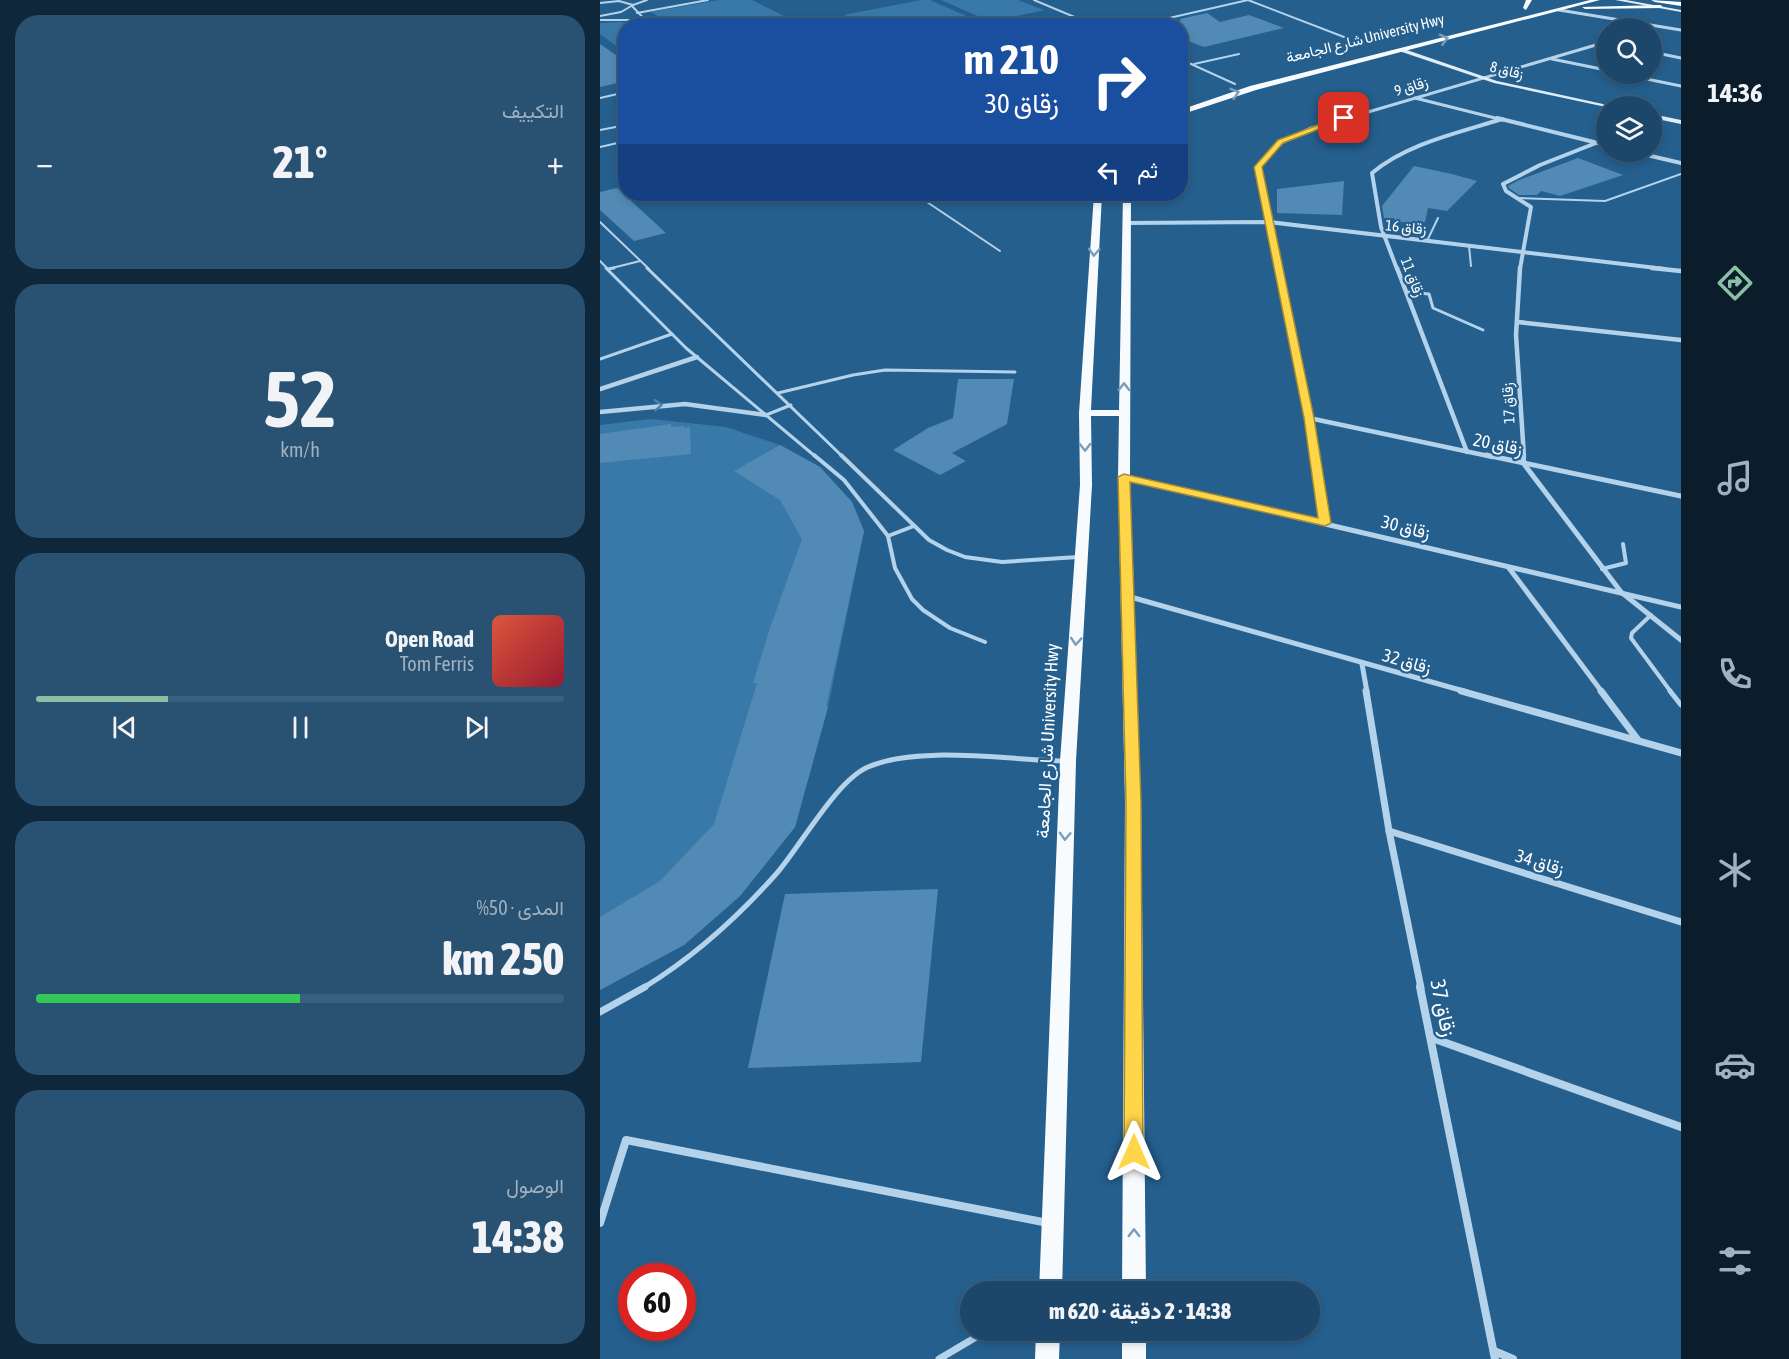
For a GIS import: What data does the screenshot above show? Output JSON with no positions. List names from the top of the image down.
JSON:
{
  "streets": {
    "main road": ["شارع الجامعة University Hwy"],
    "street": [
      "زقاق 8",
      "زقاق 9",
      "زقاق 16",
      "زقاق 11",
      "زقاق 17",
      "زقاق 20",
      "زقاق 30",
      "زقاق 32",
      "زقاق 34",
      "زقاق 37"
    ]
  },
  "crossings": [
    ["شارع الجامعة University Hwy", "زقاق 8"],
    ["زقاق 8", "زقاق 9"],
    ["زقاق 9", "زقاق 16"],
    ["زقاق 9", "زقاق 20"],
    ["زقاق 9", "زقاق 30"],
    ["زقاق 16", "زقاق 11"],
    ["زقاق 16", "زقاق 17"],
    ["زقاق 11", "زقاق 20"],
    ["زقاق 17", "زقاق 20"],
    ["زقاق 32", "زقاق 37"],
    ["زقاق 34", "زقاق 37"]
  ],
  "page": {
    "tabs": "14:36",
    "tile": [
      "التكييف",
      ["52", "km/h"],
      ["المدى · 50%", "250 km"],
      ["الوصول", "14:38"]
    ],
    "turn": ["210 m", "زقاق 30"],
    "heat": ["−", "21°", "+"],
    "then": "ثم",
    "song": ["Open Road", "Tom Ferris"],
    "limit": "60",
    "trip": "14:38 · 2 دقيقة · 620 m"
  }
}
